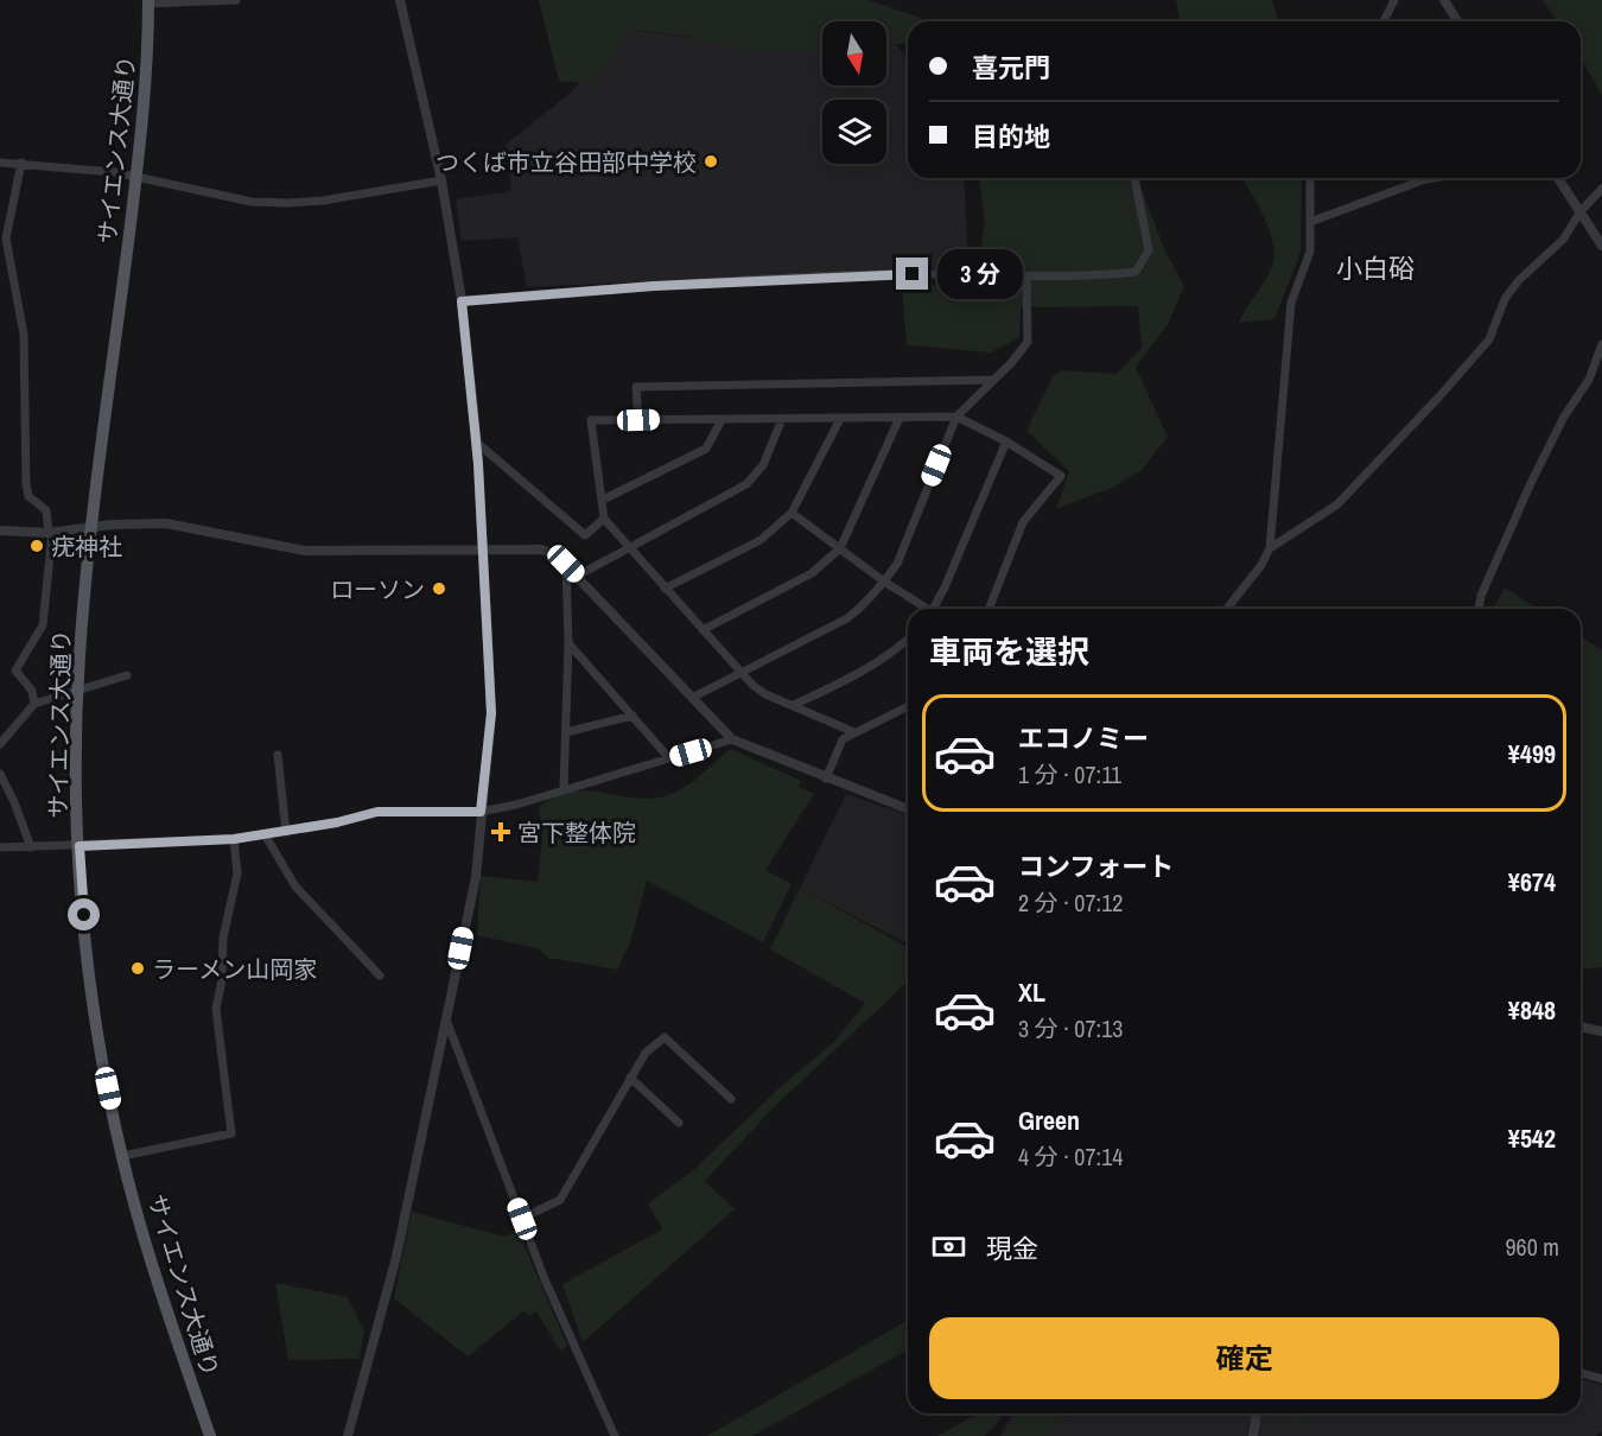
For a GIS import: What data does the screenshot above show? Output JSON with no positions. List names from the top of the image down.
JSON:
{
  "streets": {
    "main road": ["サイエンス大通り"]
  },
  "districts": ["小白硲"],
  "places": {
    "other": [
      "つくば市立谷田部中学校",
      "疣神社",
      "ローソン",
      "ラーメン山岡家"
    ],
    "health": ["宮下整体院"]
  },
  "north": "bottom",
  "page": {
    "banner": ["喜元門", "目的地"],
    "bubble": "3 分",
    "heading": "車両を選択",
    "list": [
      {
        "name": "エコノミー",
        "note": "1 分 · 07:11",
        "value": "¥499"
      },
      {
        "name": "コンフォート",
        "note": "2 分 · 07:12",
        "value": "¥674"
      },
      {
        "name": "XL",
        "note": "3 分 · 07:13",
        "value": "¥848"
      },
      {
        "name": "Green",
        "note": "4 分 · 07:14",
        "value": "¥542"
      }
    ],
    "pay": ["現金", "960 m"],
    "buttons": "確定"
  }
}
